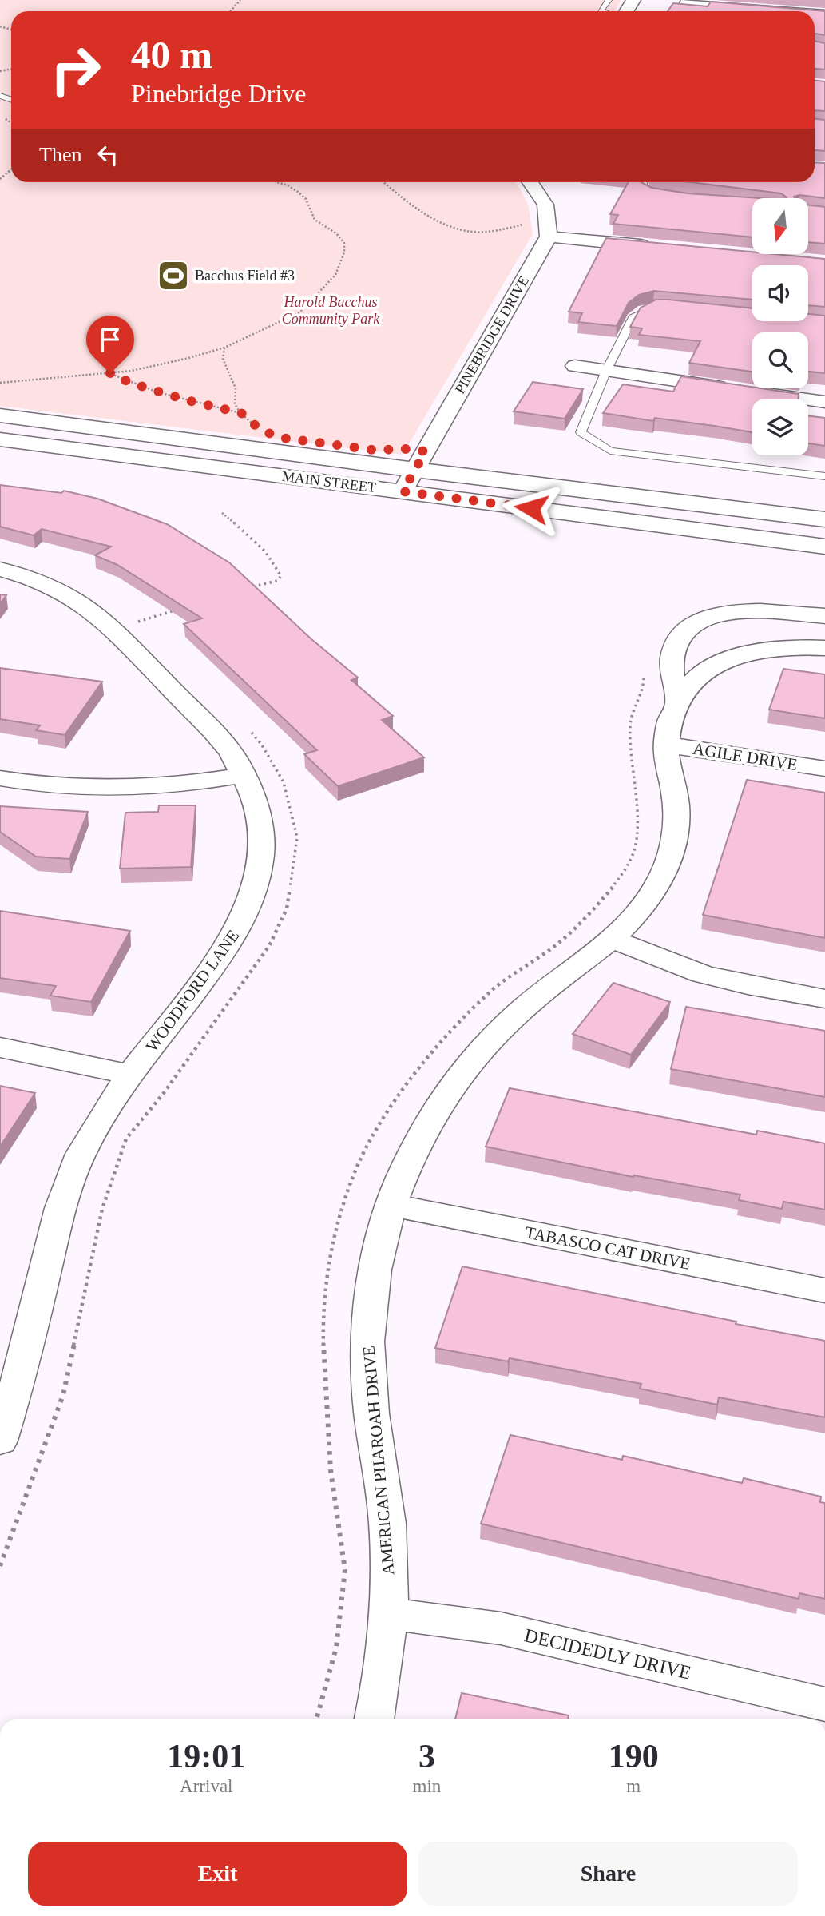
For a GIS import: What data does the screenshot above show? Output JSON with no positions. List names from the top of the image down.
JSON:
{
  "streets": {
    "main road": ["MAIN STREET"],
    "street": [
      "PINEBRIDGE DRIVE",
      "AGILE DRIVE",
      "WOODFORD LANE",
      "TABASCO CAT DRIVE",
      "AMERICAN PHAROAH DRIVE",
      "DECIDEDLY DRIVE"
    ]
  },
  "crossings": [
    ["PINEBRIDGE DRIVE", "MAIN STREET"],
    ["AGILE DRIVE", "AMERICAN PHAROAH DRIVE"],
    ["TABASCO CAT DRIVE", "AMERICAN PHAROAH DRIVE"],
    ["AMERICAN PHAROAH DRIVE", "DECIDEDLY DRIVE"]
  ],
  "parks": ["Harold Bacchus Community Park"],
  "places": {
    "sports": ["Bacchus Field #3"]
  },
  "north": "bottom",
  "page": {
    "turn": ["40 m", "Pinebridge Drive"],
    "then": "Then",
    "eta": [
      "19:01",
      "Arrival",
      "3",
      "min",
      "190",
      "m"
    ],
    "buttons": ["Exit", "Share"]
  }
}
